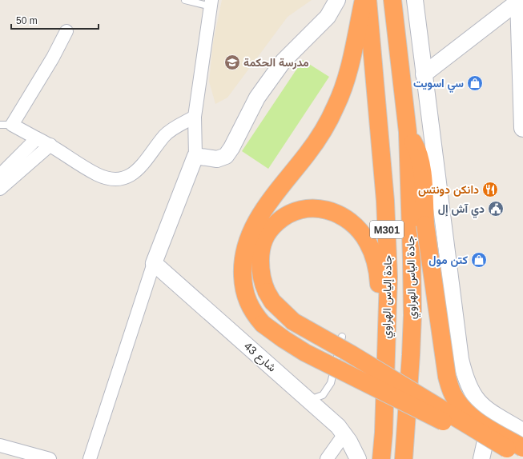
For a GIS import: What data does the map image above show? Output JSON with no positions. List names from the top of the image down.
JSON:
{
  "streets": {
    "highway": ["M301", "جادة الياس الهراوي", "جادة إلياس الهراوي"],
    "street": ["شارع 43"]
  },
  "places": {
    "school or university": ["مدرسة الحكمة"],
    "shop": ["سي اسويت", "كتن مول"],
    "restaurant": ["دانكن دونتس"],
    "public building": ["دي آش إل"]
  },
  "scale_bar": "50 m"
}
